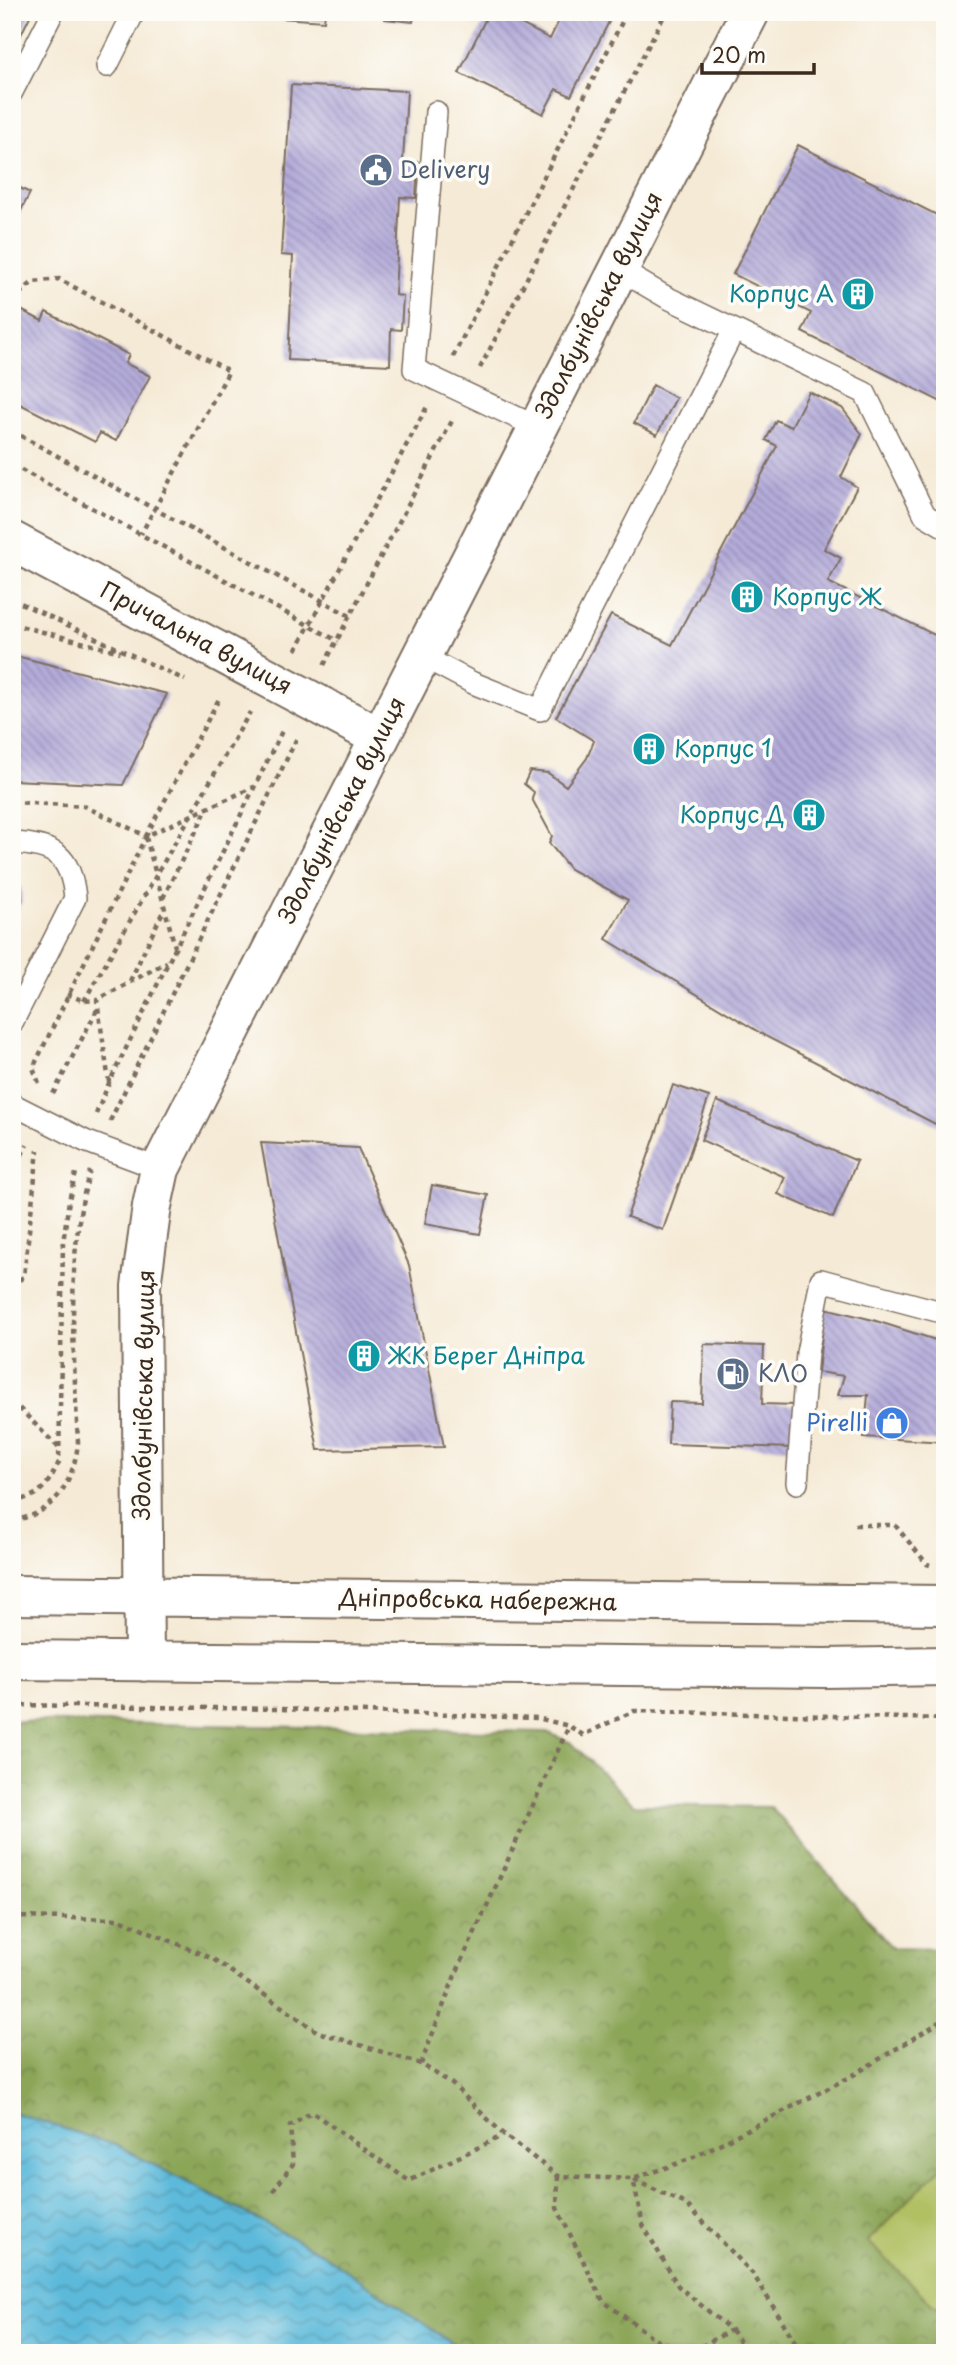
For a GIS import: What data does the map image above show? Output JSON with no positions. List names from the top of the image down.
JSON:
{
  "streets": {
    "street": ["Здолбунівська вулиця", "Причальна вулиця", "Дніпровська набережна"]
  },
  "crossings": [
    ["Здолбунівська вулиця", "Причальна вулиця"],
    ["Здолбунівська вулиця", "Дніпровська набережна"]
  ],
  "places": {
    "public building": ["Delivery"],
    "building": [
      "Корпус А",
      "Корпус Ж",
      "Корпус 1",
      "Корпус Д",
      "ЖК Берег Дніпра"
    ],
    "fuel station": ["КЛО"],
    "shop": ["Pirelli"]
  },
  "scale_bar": "20 m"
}
